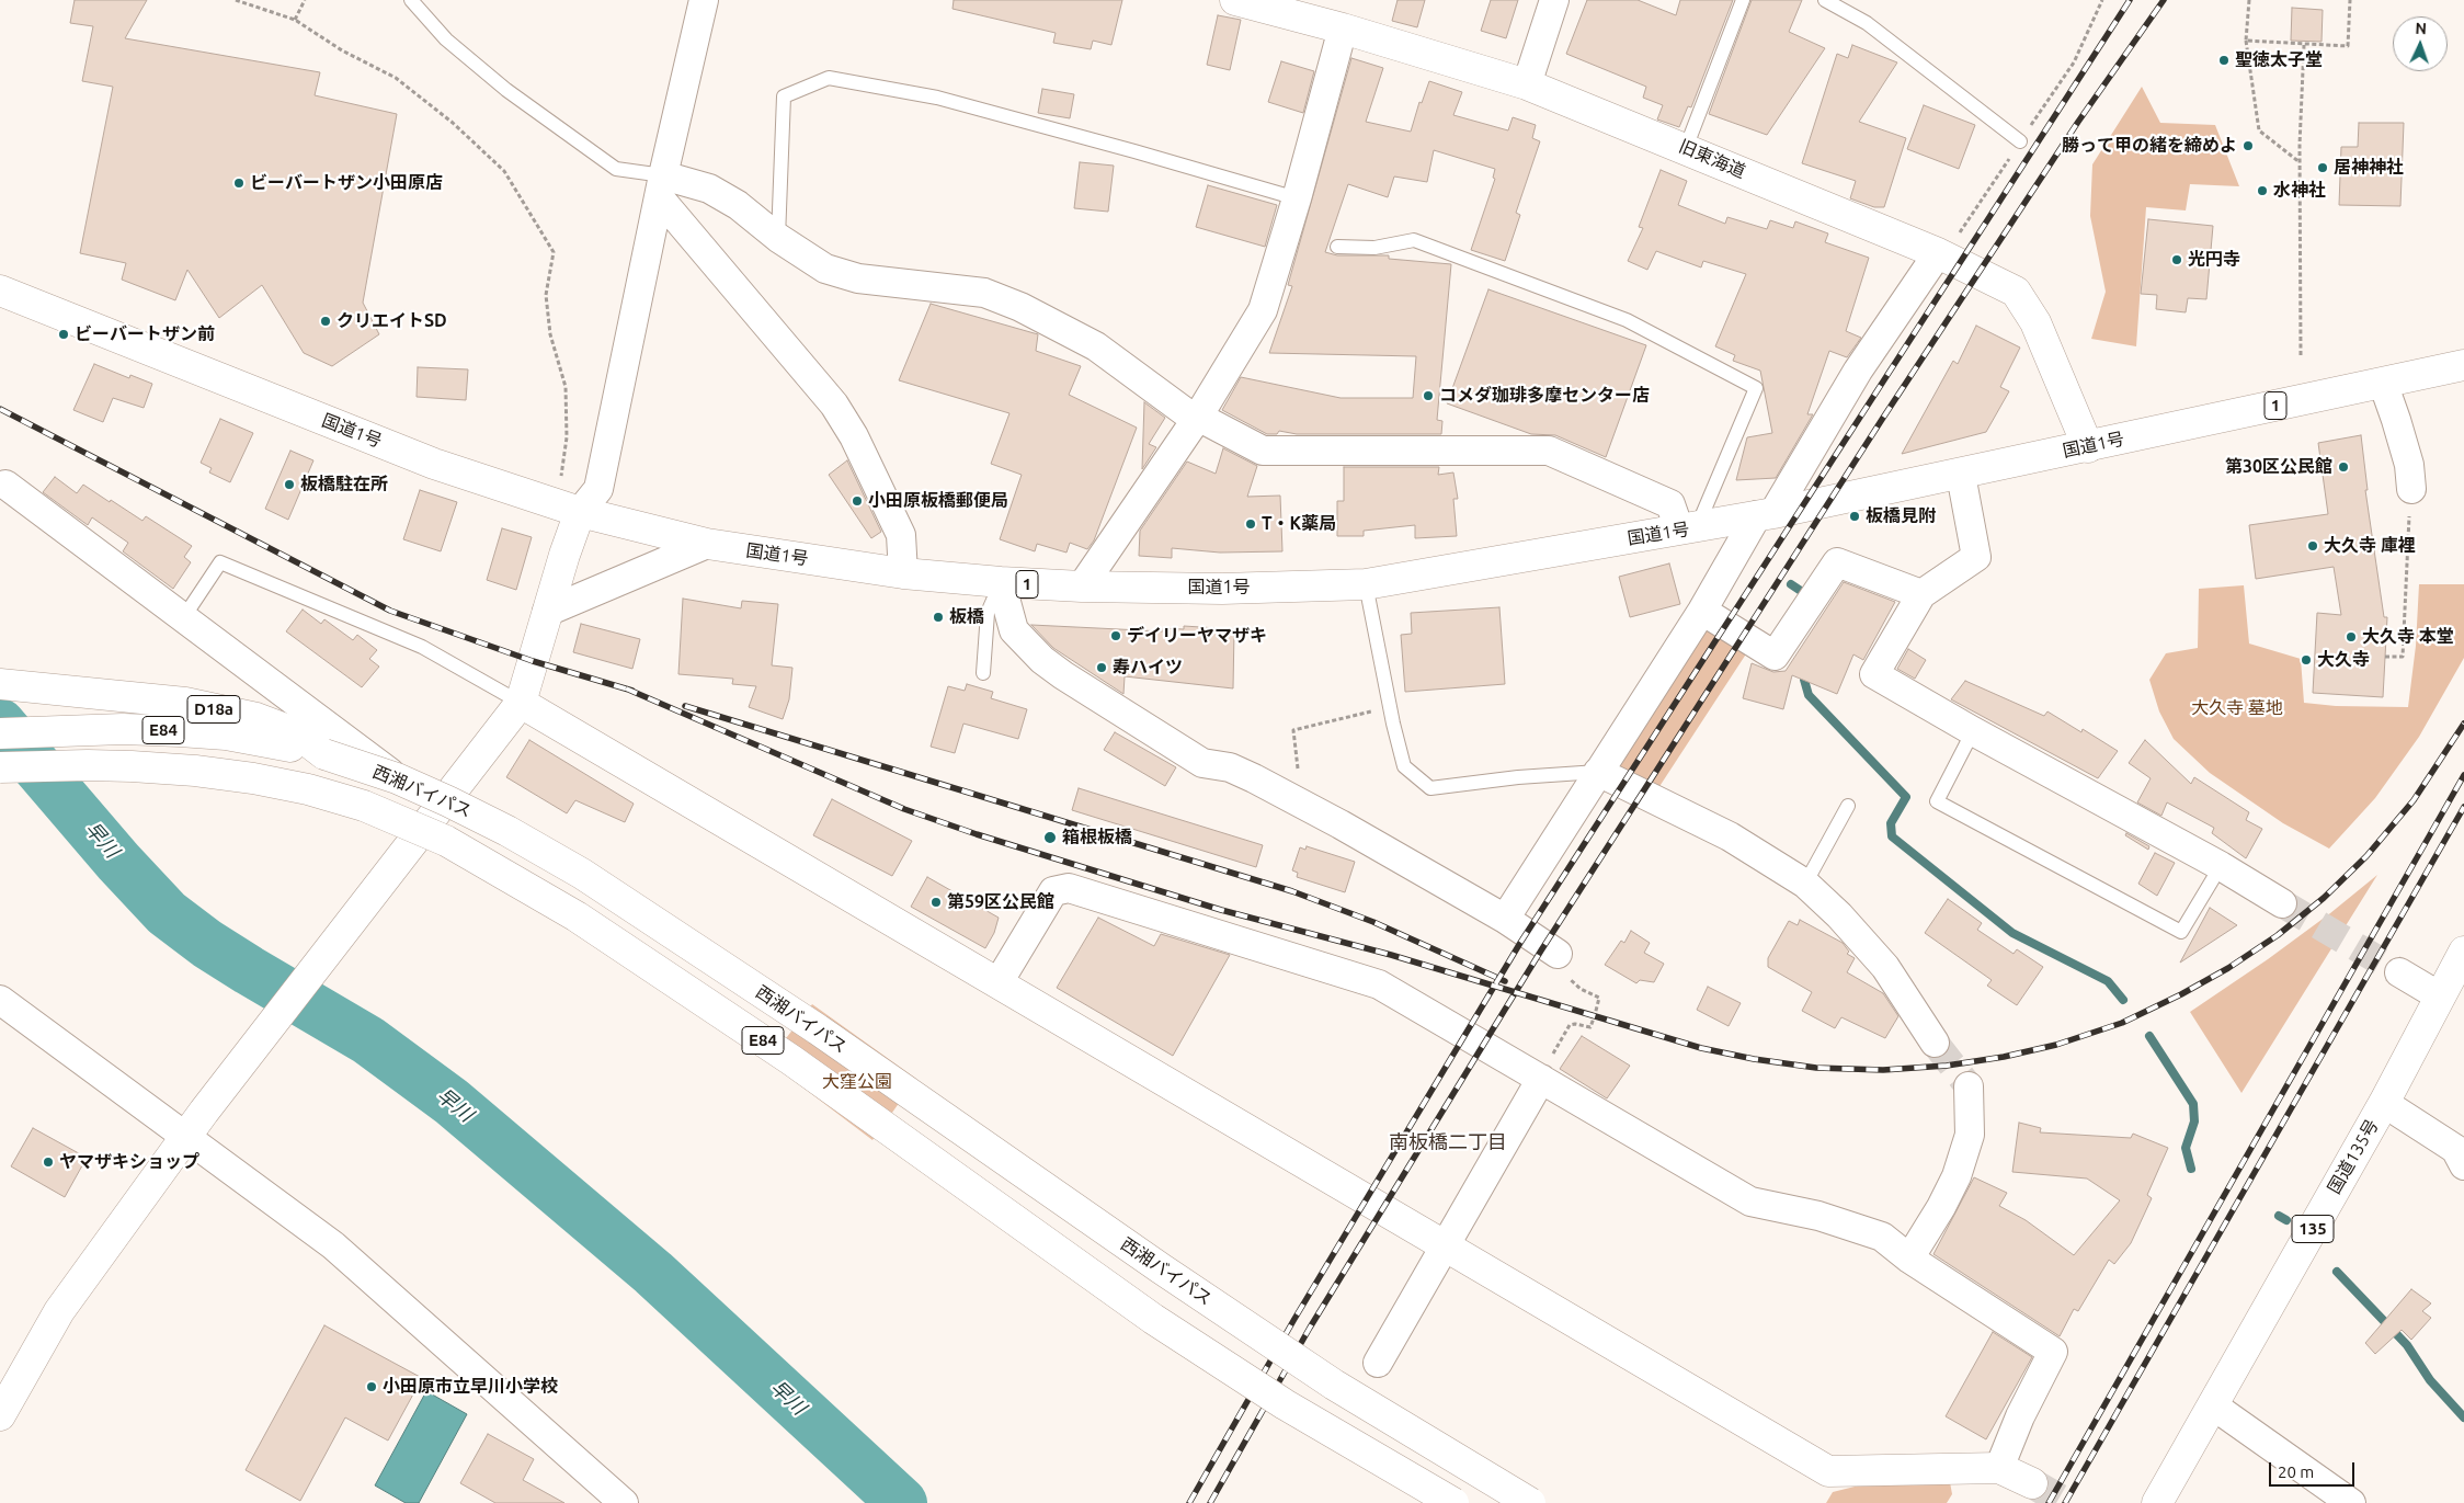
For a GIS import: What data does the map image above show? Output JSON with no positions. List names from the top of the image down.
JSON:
{
  "streets": {
    "main road": [
      "旧東海道",
      "1",
      "国道1号",
      "D18a",
      "E84",
      "西湘バイパス",
      "国道135号",
      "135"
    ]
  },
  "crossings": [
    ["旧東海道", "国道1号"],
    ["D18a", "西湘バイパス"]
  ],
  "districts": ["南板橋二丁目"],
  "water": ["早川"],
  "parks": ["大久寺 墓地", "大窪公園"],
  "places": [
    "聖徳太子堂",
    "勝って甲の緒を締めよ",
    "居神神社",
    "ビーバートザン小田原店",
    "水神社",
    "光円寺",
    "クリエイトSD",
    "ビーバートザン前",
    "コメダ珈琲多摩センター店",
    "第30区公民館",
    "板橋駐在所",
    "小田原板橋郵便局",
    "板橋見附",
    "T・K薬局",
    "大久寺 庫裡",
    "板橋",
    "デイリーヤマザキ",
    "大久寺 本堂",
    "大久寺",
    "寿ハイツ",
    "箱根板橋",
    "第59区公民館",
    "ヤマザキショップ",
    "小田原市立早川小学校"
  ],
  "scale_bar": "20 m",
  "north": "top"
}
